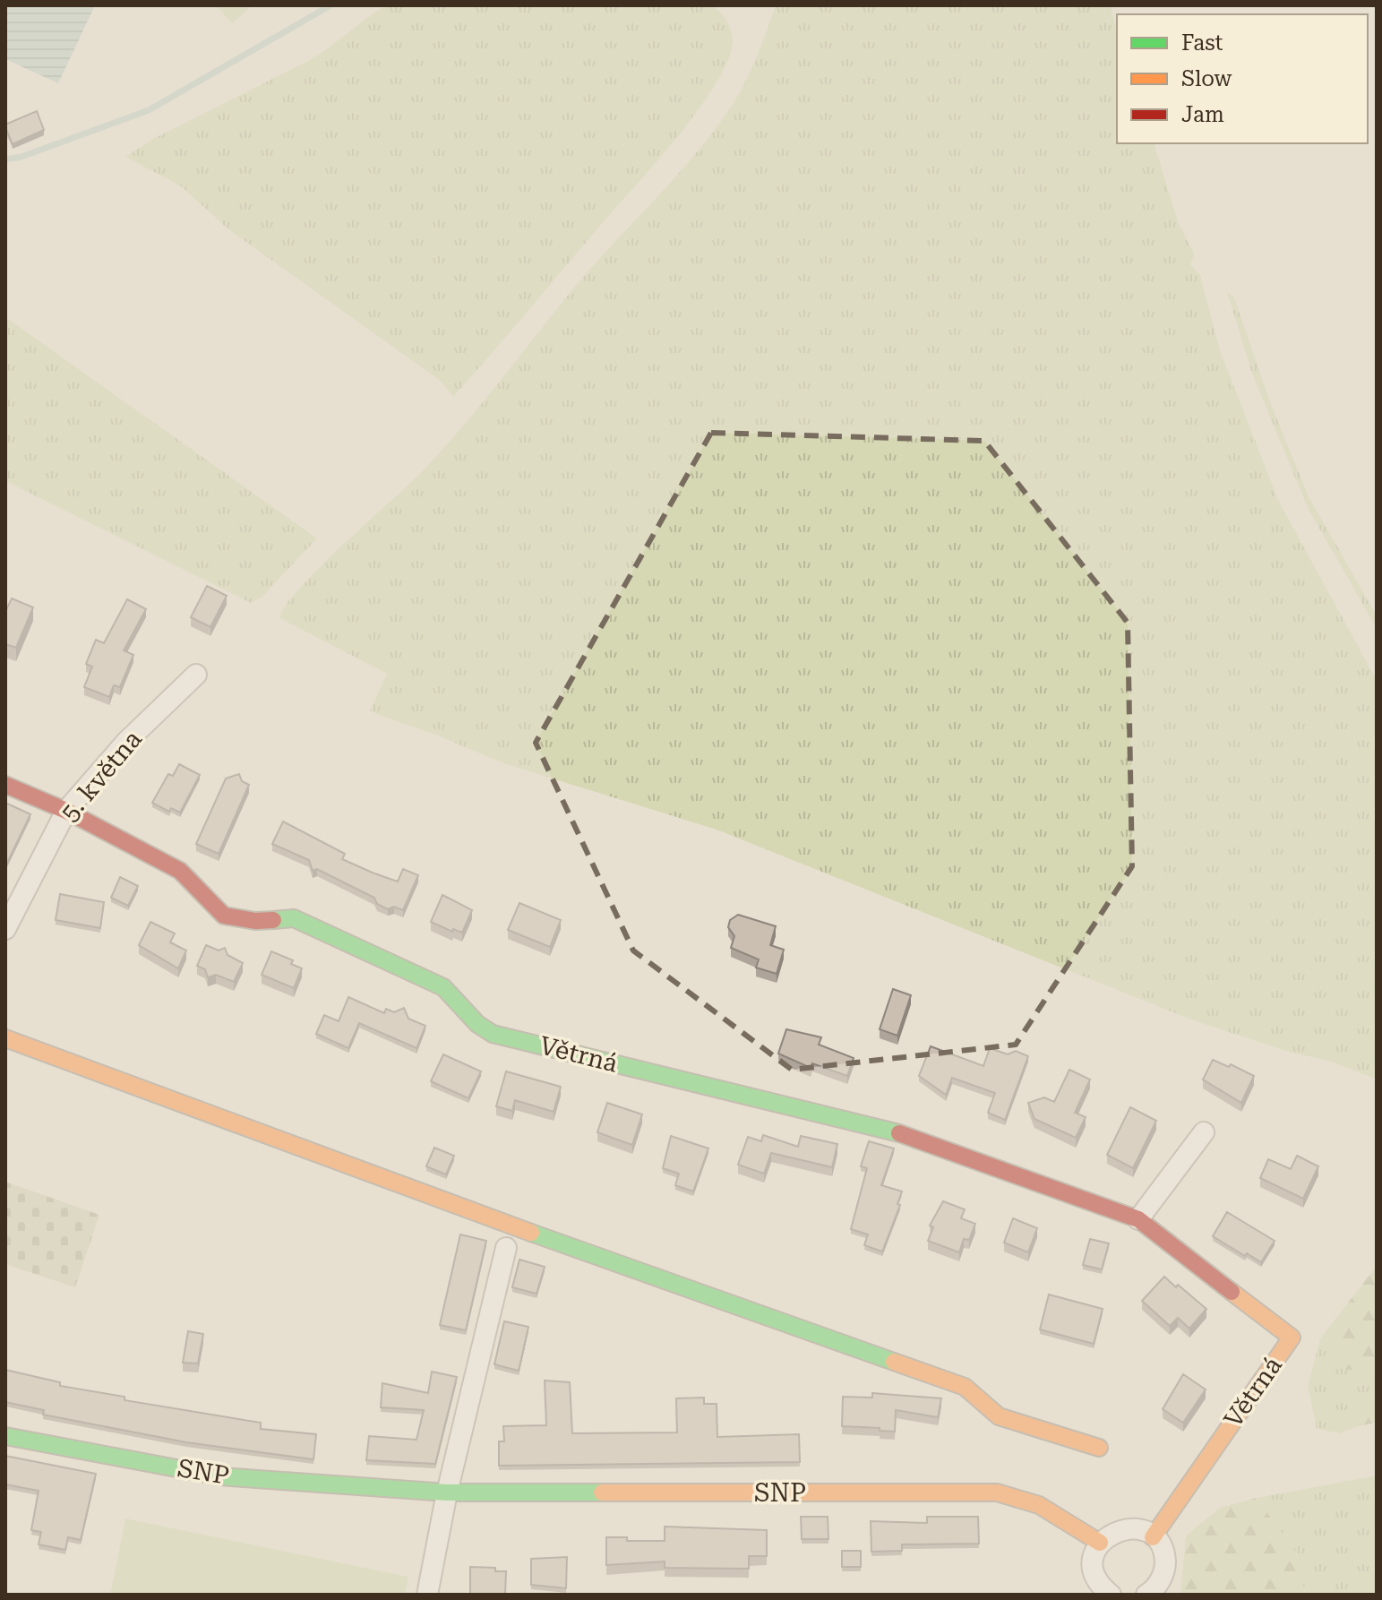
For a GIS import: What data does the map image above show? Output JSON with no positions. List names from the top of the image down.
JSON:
{
  "streets": {
    "street": ["5. května", "Větrná", "SNP"]
  },
  "crossings": [
    ["5. května", "Větrná"]
  ],
  "legend": ["Fast", "Slow", "Jam"]
}
